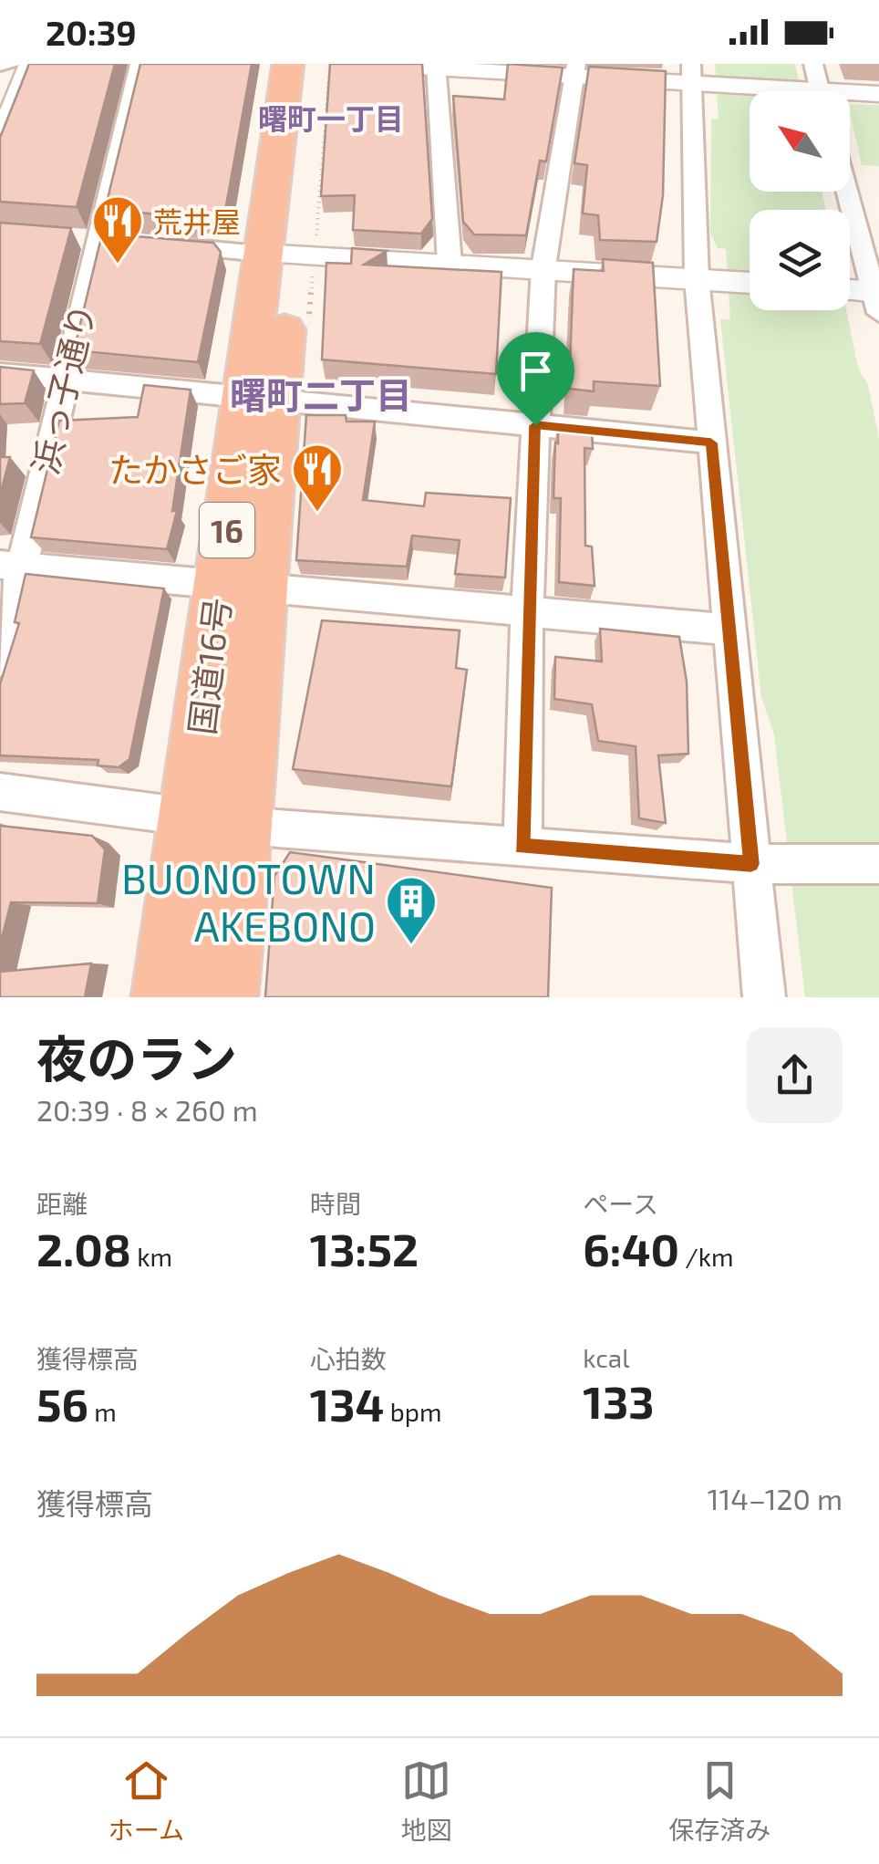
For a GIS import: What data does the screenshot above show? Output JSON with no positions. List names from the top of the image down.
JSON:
{
  "streets": {
    "highway": ["16", "国道16号"],
    "street": ["浜っ子通り"]
  },
  "districts": ["曙町一丁目", "曙町二丁目"],
  "places": {
    "restaurant": ["荒井屋", "たかさご家"],
    "building": ["BUONOTOWN AKEBONO"]
  },
  "north": "top left",
  "page": {
    "status": "20:39",
    "heading": ["夜のラン", "20:39 · 8 × 260 m"],
    "stats": [
      ["距離", "2.08 km"],
      ["時間", "13:52"],
      ["ペース", "6:40 /km"],
      ["獲得標高", "56 m"],
      ["心拍数", "134 bpm"],
      ["kcal", "133"]
    ],
    "chart": ["獲得標高", "114–120 m"],
    "tabs": ["ホーム", "地図", "保存済み"]
  }
}
